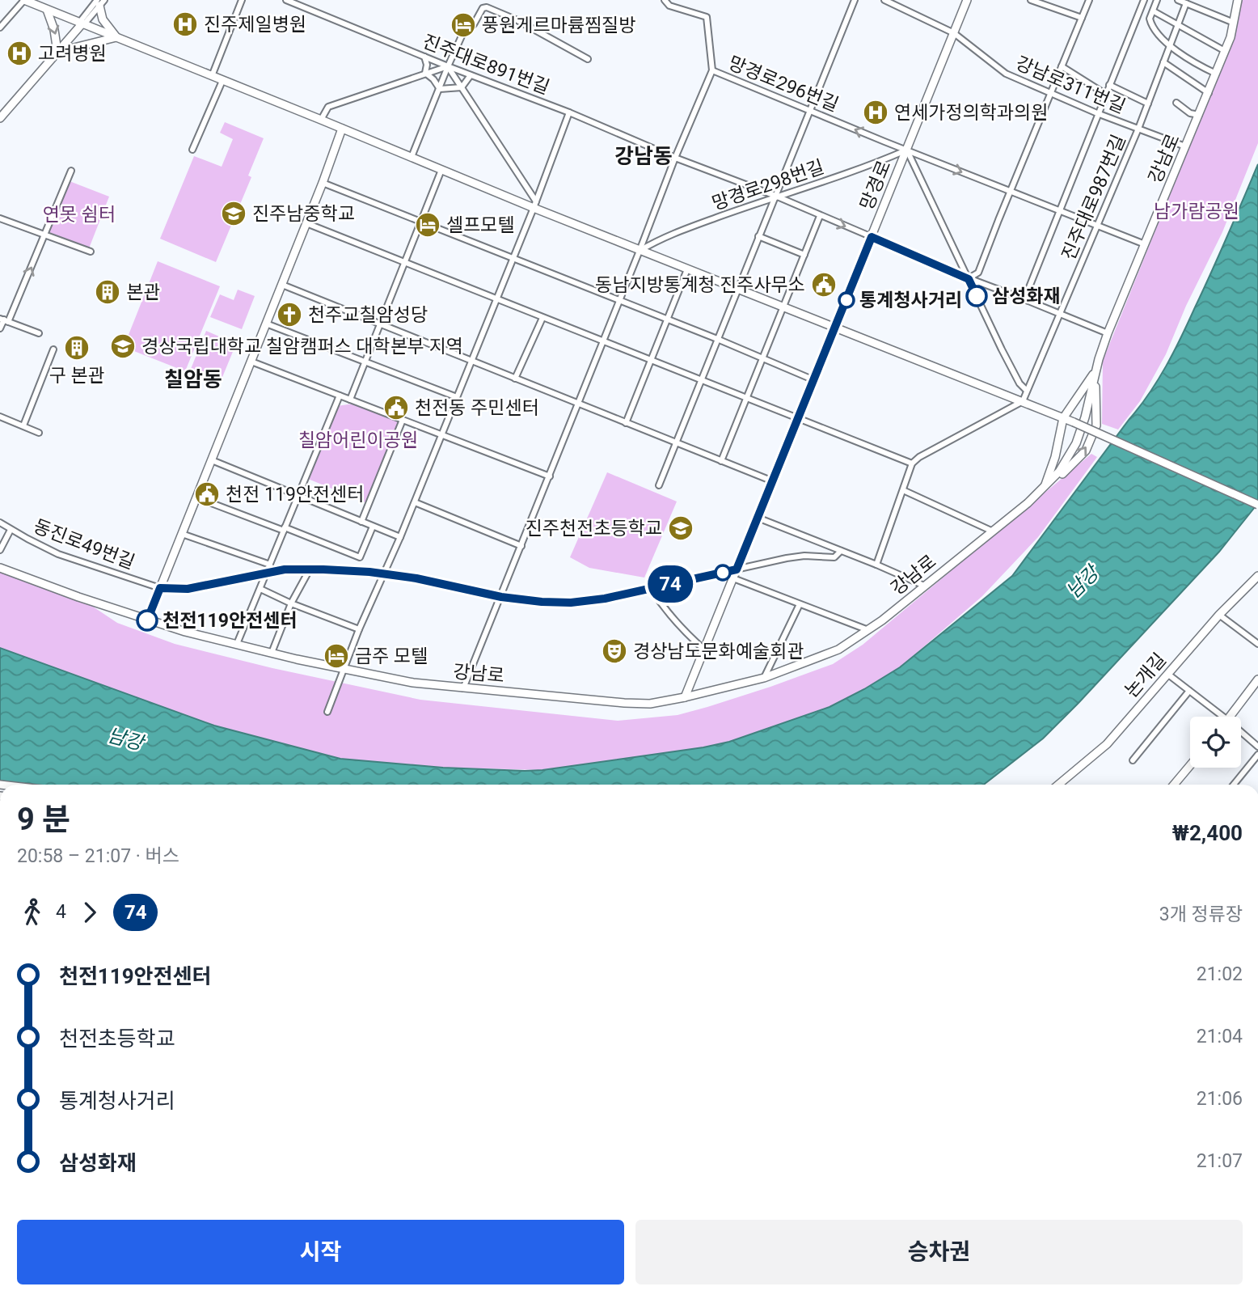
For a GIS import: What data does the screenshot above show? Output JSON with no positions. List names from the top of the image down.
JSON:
{
  "streets": {
    "street": [
      "진주대로891번길",
      "망경로296번길",
      "강남로311번길",
      "강남로",
      "망경로298번길",
      "망경로",
      "진주대로987번길",
      "동진로49번길",
      "논개길"
    ]
  },
  "crossings": [
    ["진주대로891번길", "강남로"],
    ["진주대로891번길", "망경로298번길"],
    ["진주대로891번길", "망경로"],
    ["진주대로891번길", "진주대로987번길"],
    ["망경로296번길", "강남로"],
    ["망경로296번길", "망경로298번길"],
    ["망경로296번길", "망경로"],
    ["망경로296번길", "진주대로987번길"],
    ["강남로311번길", "강남로"],
    ["강남로311번길", "망경로"],
    ["강남로311번길", "진주대로987번길"],
    ["강남로", "망경로"],
    ["망경로298번길", "망경로"],
    ["망경로", "동진로49번길"]
  ],
  "districts": ["강남동", "칠암동"],
  "water": ["남강"],
  "parks": ["남가람공원", "연못 쉼터", "칠암어린이공원"],
  "places": {
    "hospital": ["진주제일병원", "고려병원", "연세가정의학과의원"],
    "hotel": ["풍원게르마륨찜질방", "셀프모텔", "금주 모텔"],
    "school or university": ["진주남중학교", "경상국립대학교 칠암캠퍼스 대학본부 지역", "진주천전초등학교"],
    "public building": ["동남지방통계청 진주사무소", "천전동 주민센터", "천전 119안전센터"],
    "building": ["본관", "구 본관"],
    "other": ["삼성화재", "통계청사거리", "천전119안전센터"],
    "church": ["천주교칠암성당"],
    "theatre": ["경상남도문화예술회관"]
  },
  "lines": ["bus line 74"],
  "page": {
    "on_map": "74",
    "heading": ["9 분", "20:58 – 21:07 · 버스", "₩2,400"],
    "legs": ["4", "74", "3개 정류장"],
    "list": [
      {
        "name": "천전119안전센터",
        "value": "21:02"
      },
      {
        "name": "천전초등학교",
        "value": "21:04"
      },
      {
        "name": "통계청사거리",
        "value": "21:06"
      },
      {
        "name": "삼성화재",
        "value": "21:07"
      }
    ],
    "buttons": ["시작", "승차권"]
  }
}
